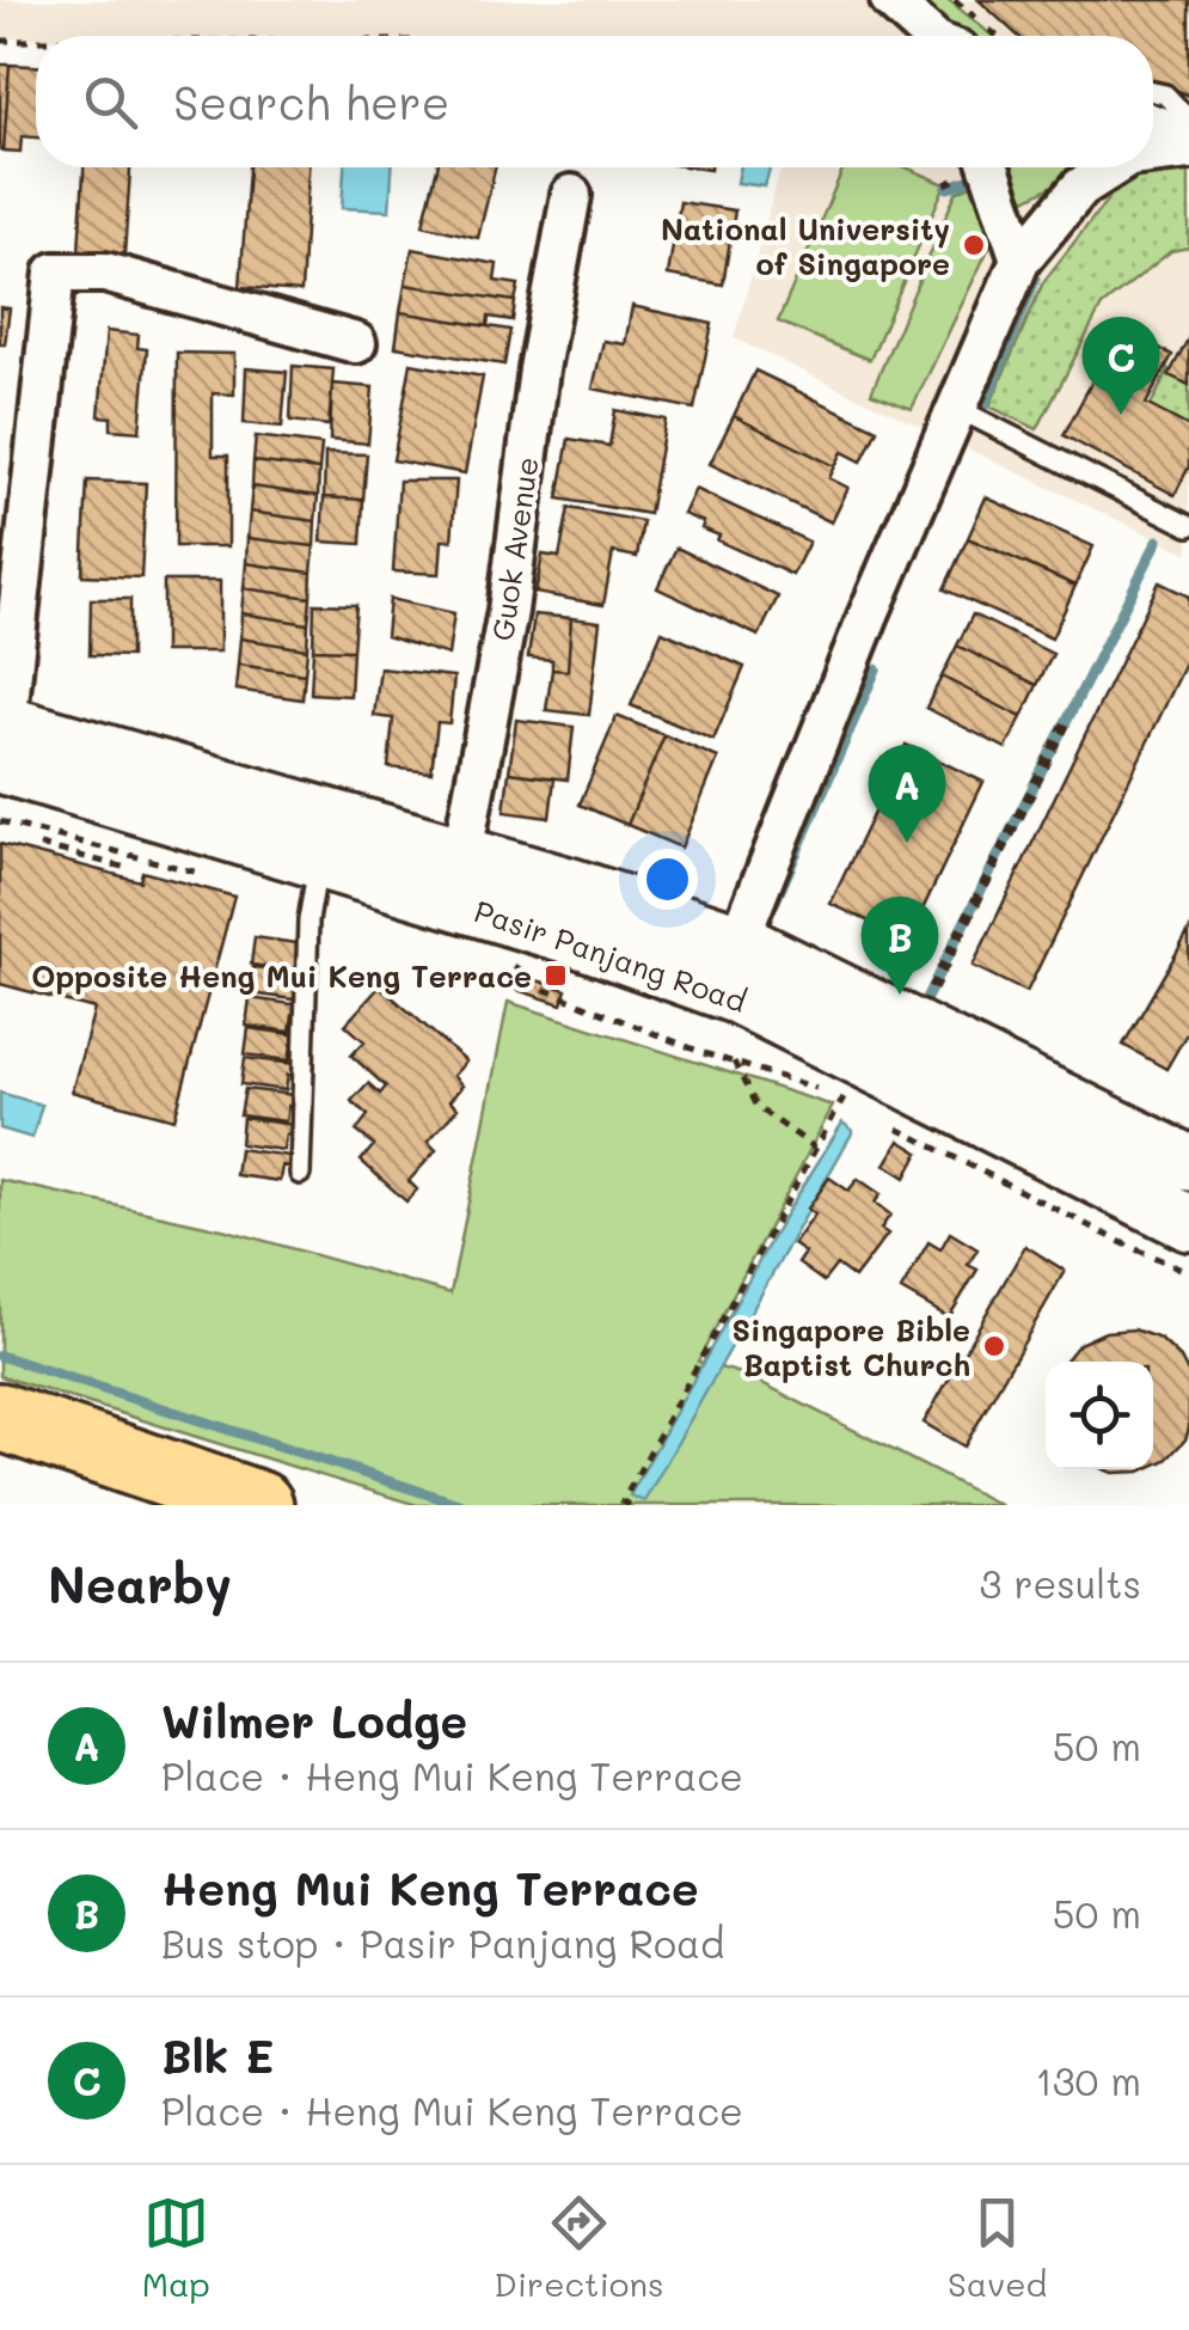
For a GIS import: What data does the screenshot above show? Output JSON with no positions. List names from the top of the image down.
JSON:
{
  "streets": {
    "main road": ["Pasir Panjang Road"],
    "street": ["Guok Avenue"]
  },
  "crossings": [
    ["Guok Avenue", "Pasir Panjang Road"]
  ],
  "places": {
    "other": ["National University of Singapore", "Singapore Bible Baptist Church"],
    "transit": ["Opposite Heng Mui Keng Terrace"]
  },
  "page": {
    "search": "Search here",
    "pins": ["C", "A", "B"],
    "heading": ["Nearby", "3 results"],
    "list": [
      {
        "mark": "A",
        "name": "Wilmer Lodge",
        "note": "Place · Heng Mui Keng Terrace",
        "value": "50 m"
      },
      {
        "mark": "B",
        "name": "Heng Mui Keng Terrace",
        "note": "Bus stop · Pasir Panjang Road",
        "value": "50 m"
      },
      {
        "mark": "C",
        "name": "Blk E",
        "note": "Place · Heng Mui Keng Terrace",
        "value": "130 m"
      }
    ],
    "nav": ["Map", "Directions", "Saved"]
  }
}
